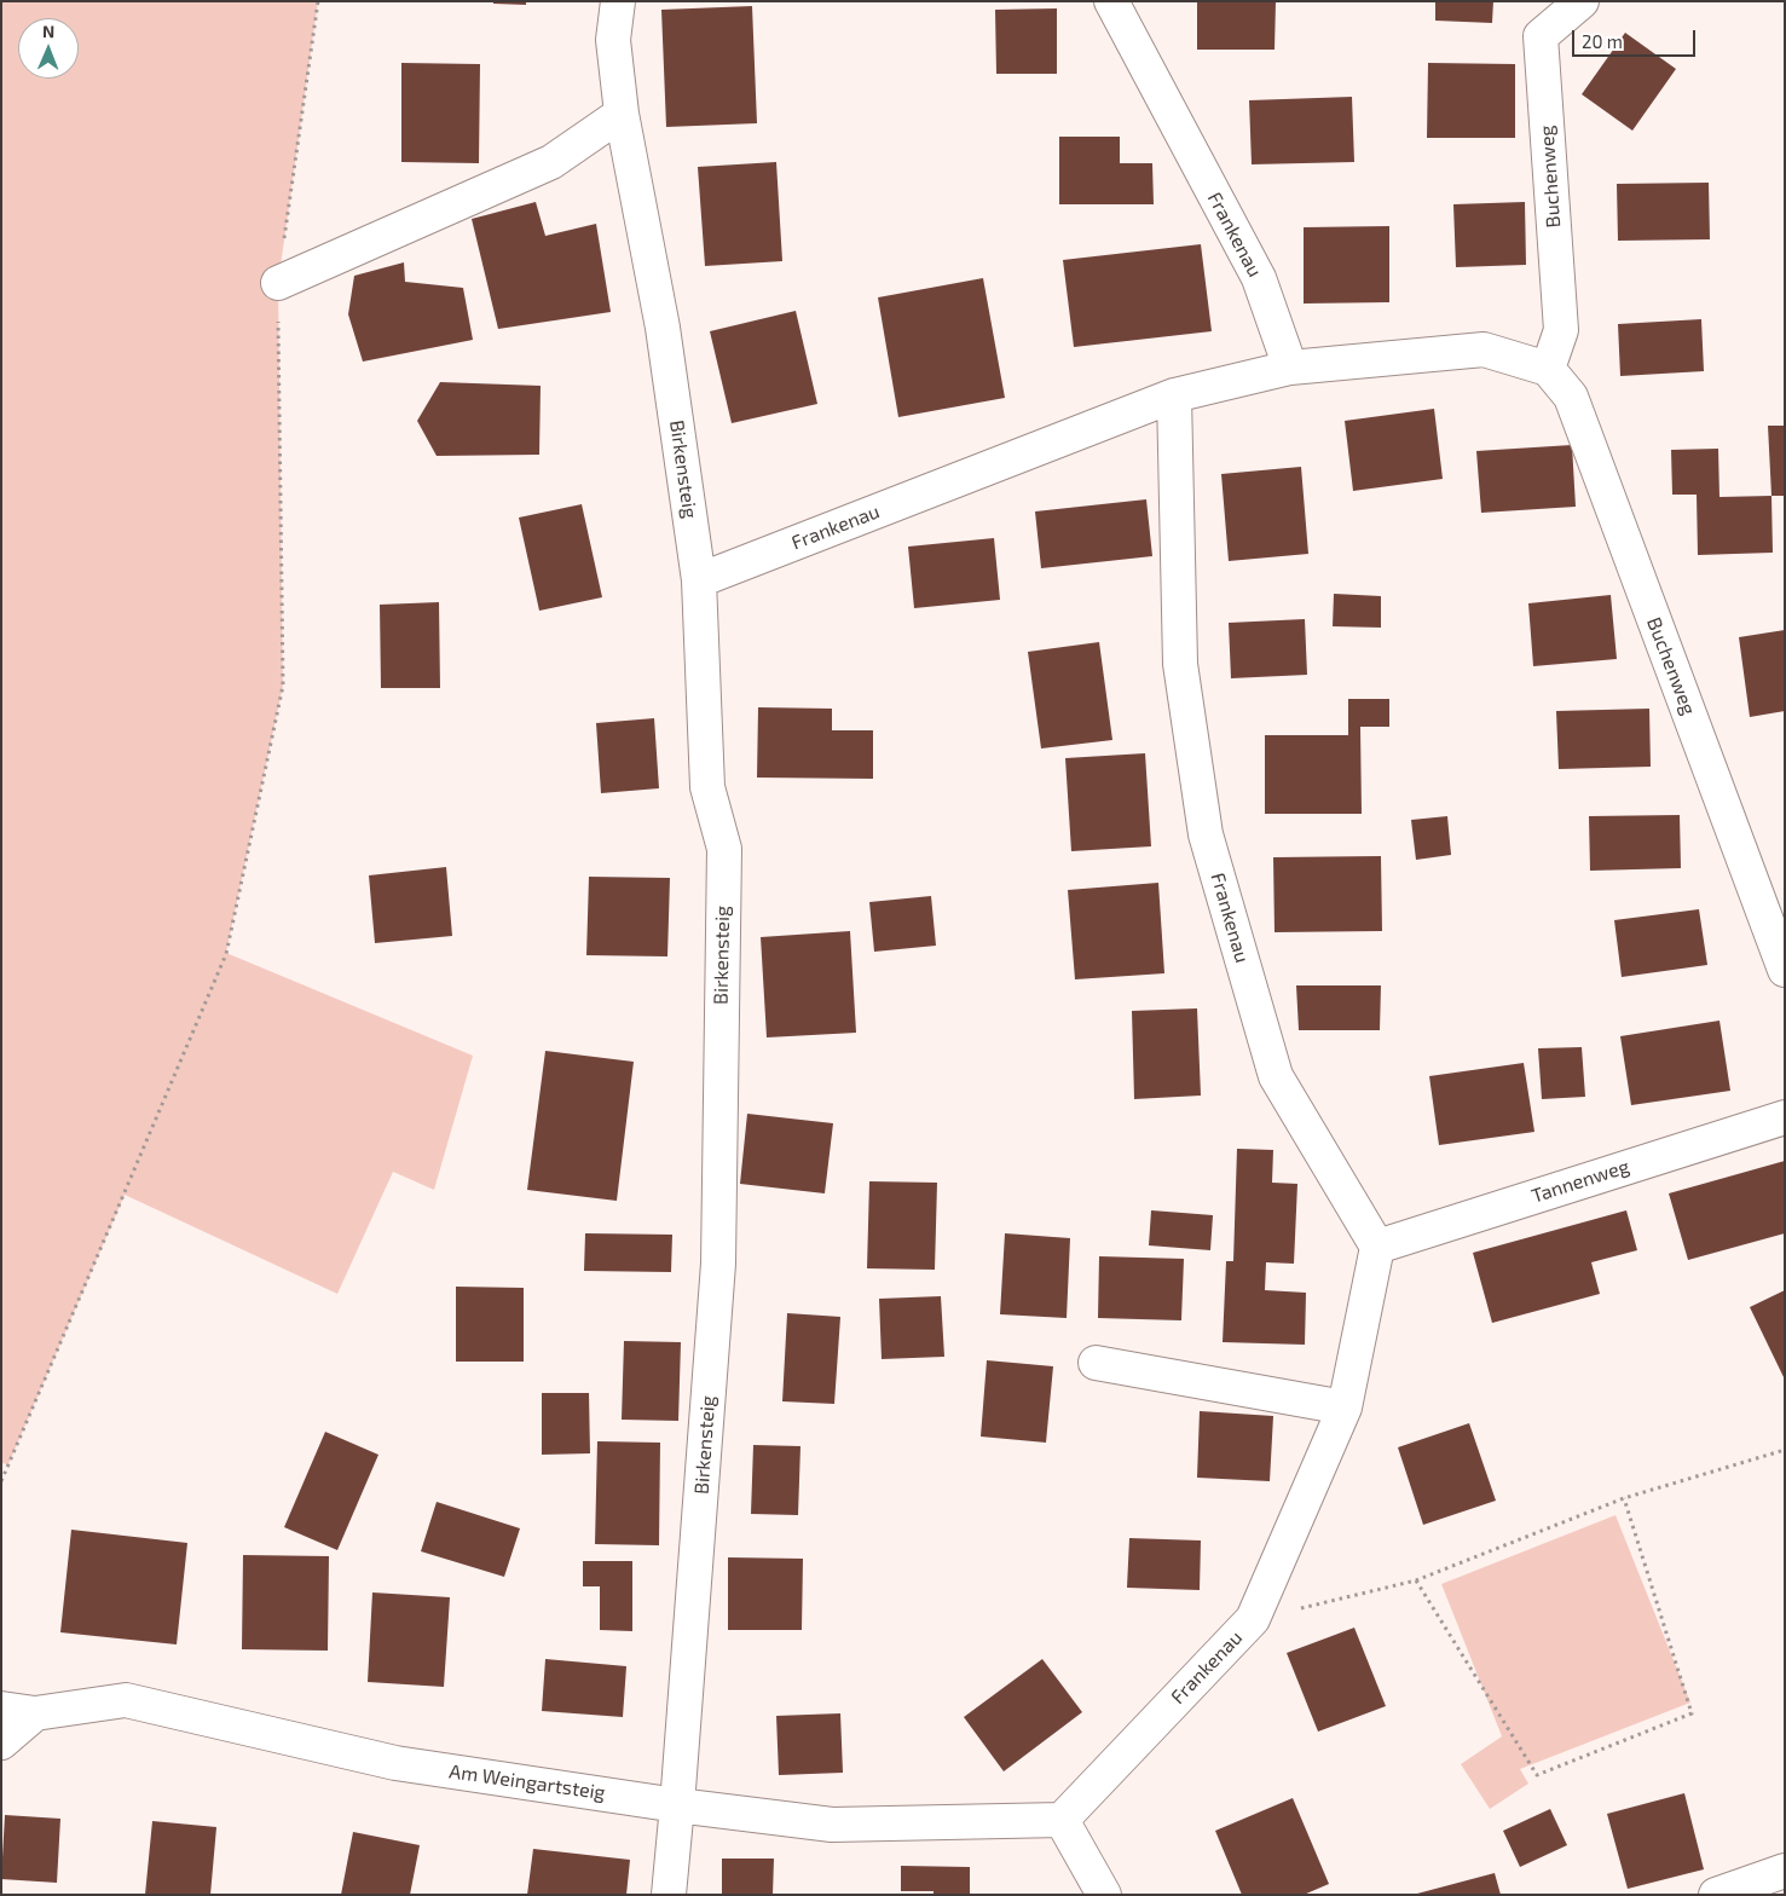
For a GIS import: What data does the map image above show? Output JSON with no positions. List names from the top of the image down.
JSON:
{
  "streets": {
    "street": [
      "Buchenweg",
      "Frankenau",
      "Birkensteig",
      "Tannenweg",
      "Am Weingartsteig"
    ]
  },
  "crossings": [
    ["Frankenau", "Birkensteig"],
    ["Frankenau", "Tannenweg"],
    ["Frankenau", "Am Weingartsteig"],
    ["Birkensteig", "Am Weingartsteig"]
  ],
  "scale_bar": "20 m",
  "north": "top"
}
